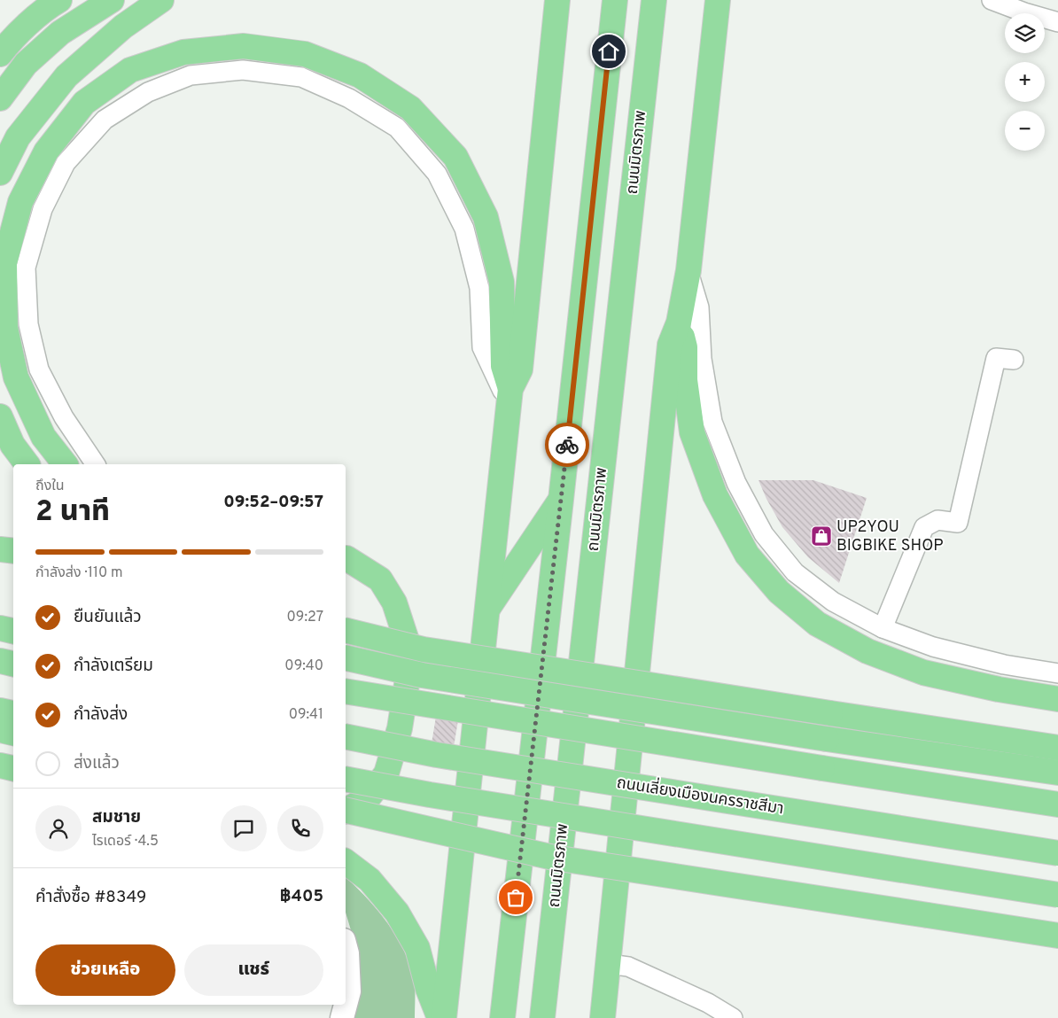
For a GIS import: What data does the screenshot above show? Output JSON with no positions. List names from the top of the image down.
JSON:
{
  "streets": {
    "highway": ["ถนนมิตรภาพ", "ถนนเลี่ยงเมืองนครราชสีมา"]
  },
  "places": {
    "shop": ["UP2YOU BIGBIKE SHOP"]
  },
  "page": {
    "map_buttons": ["+", "−"],
    "heading": ["2 นาที", "ถึงใน", "09:52–09:57"],
    "panel": [
      "สมชาย",
      "ไรเดอร์ · 4.5",
      "คำสั่งซื้อ #8349",
      "฿405"
    ],
    "bar": "กำลังส่ง · 110 m",
    "list": [
      ["ยืนยันแล้ว", "09:27"],
      ["กำลังเตรียม", "09:40"],
      ["กำลังส่ง", "09:41"],
      "ส่งแล้ว"
    ],
    "buttons": ["ช่วยเหลือ", "แชร์"]
  }
}
